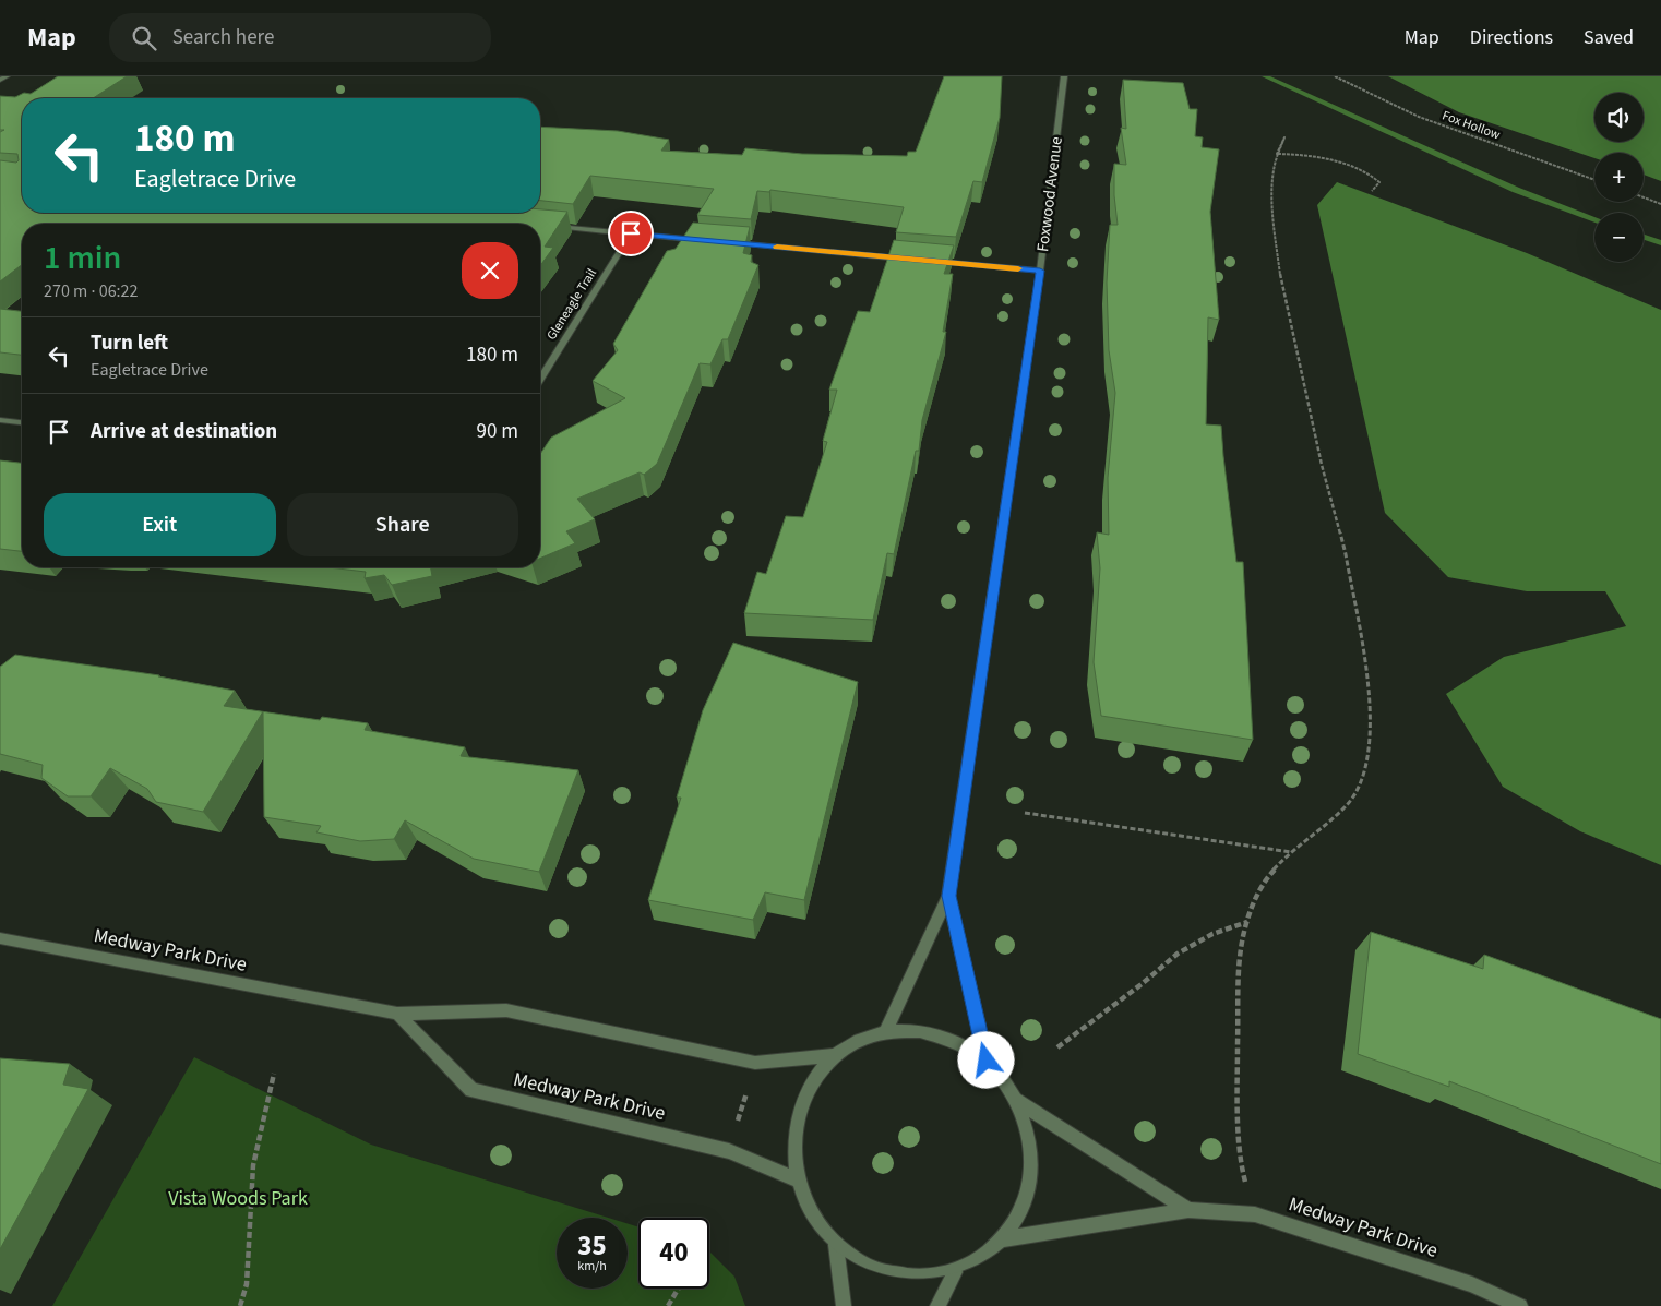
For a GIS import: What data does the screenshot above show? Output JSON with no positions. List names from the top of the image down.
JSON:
{
  "streets": {
    "street": ["Foxwood Avenue", "Gleneagle Trail", "Medway Park Drive"],
    "path": ["Fox Hollow"]
  },
  "parks": ["Vista Woods Park"],
  "page": {
    "header": "Map",
    "search": "Search here",
    "nav": ["Map", "Directions", "Saved"],
    "map_buttons": ["+", "−"],
    "turn": ["180 m", "Eagletrace Drive"],
    "heading": ["1 min", "270 m · 06:22"],
    "list": [
      {
        "name": "Turn left",
        "note": "Eagletrace Drive",
        "value": "180 m"
      },
      {
        "name": "Arrive at destination",
        "value": "90 m"
      }
    ],
    "buttons": ["Exit", "Share"],
    "speed": "35 km/h",
    "limit": "40"
  }
}
